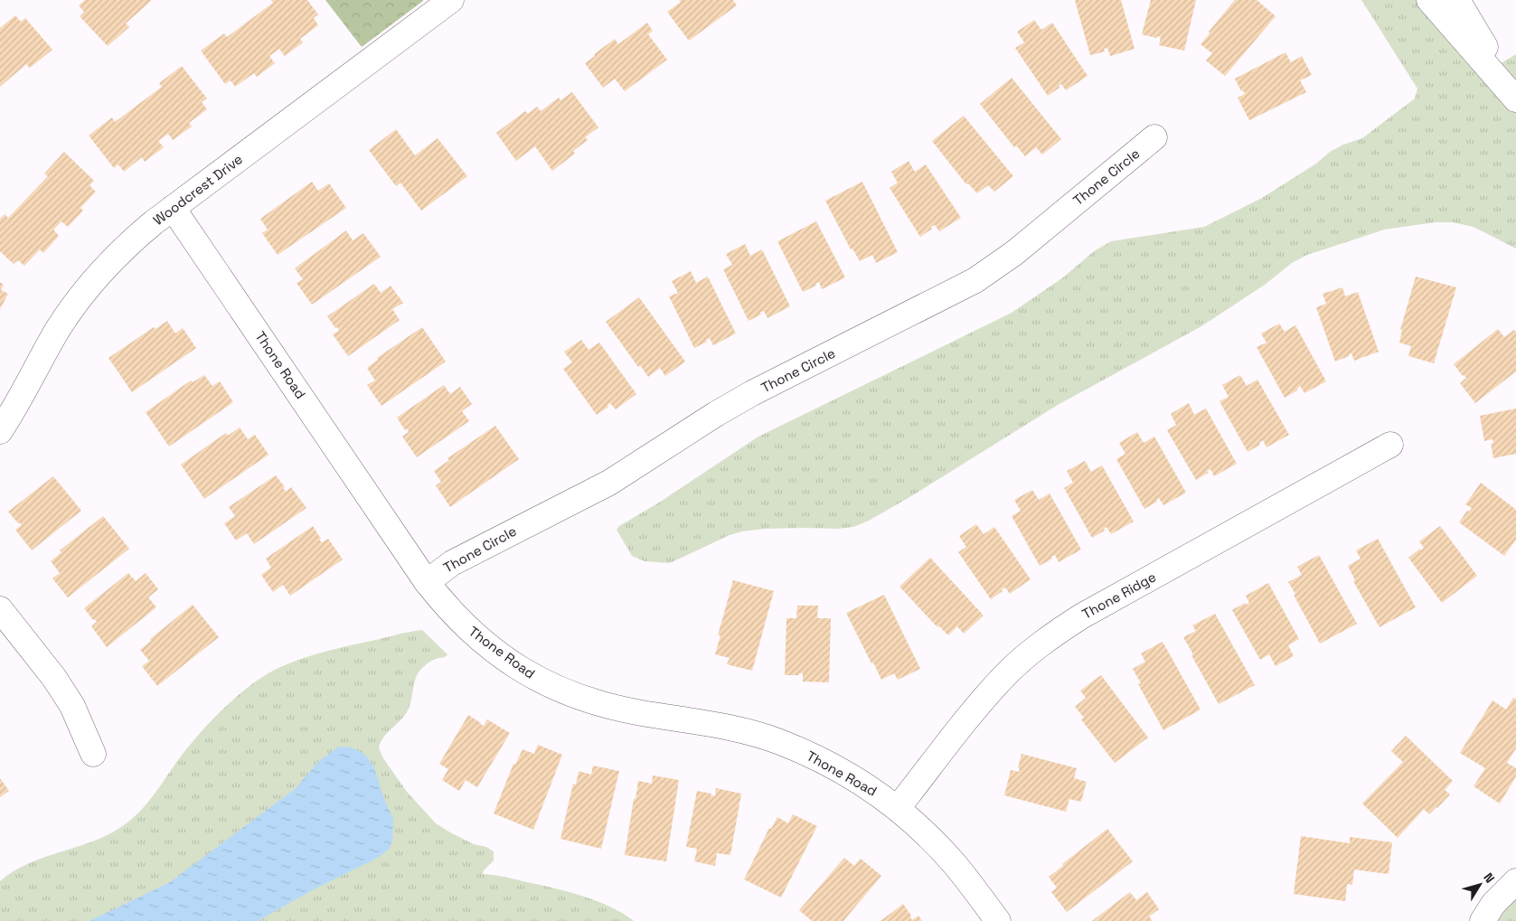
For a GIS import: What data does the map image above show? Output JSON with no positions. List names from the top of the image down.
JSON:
{
  "streets": {
    "street": [
      "Thone Circle",
      "Woodcrest Drive",
      "Thone Road",
      "Thone Ridge"
    ]
  },
  "crossings": [
    ["Thone Circle", "Thone Road"],
    ["Woodcrest Drive", "Thone Road"],
    ["Thone Road", "Thone Ridge"]
  ],
  "north": "top right"
}
